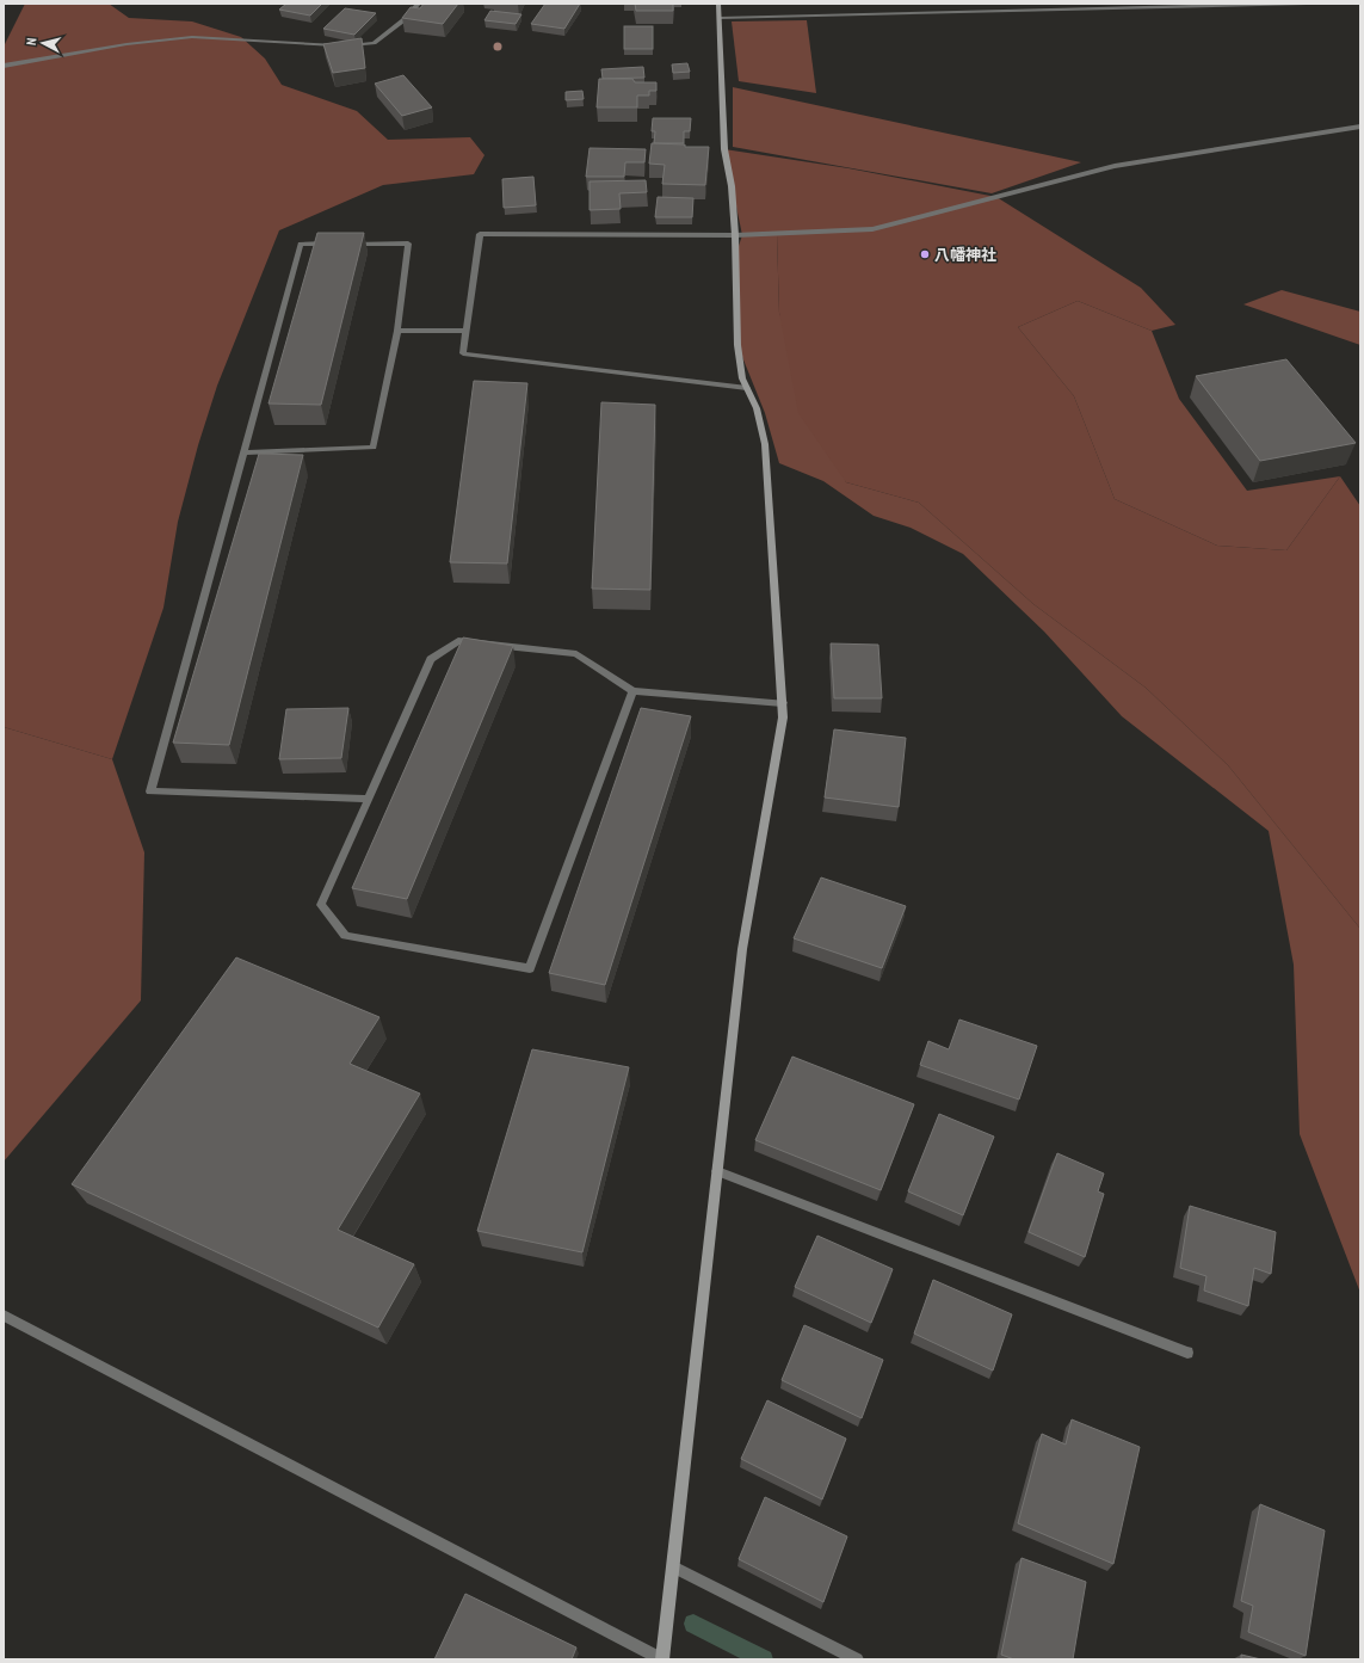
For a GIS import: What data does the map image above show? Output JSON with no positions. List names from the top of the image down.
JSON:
{
  "places": ["八幡神社"],
  "north": "left"
}
